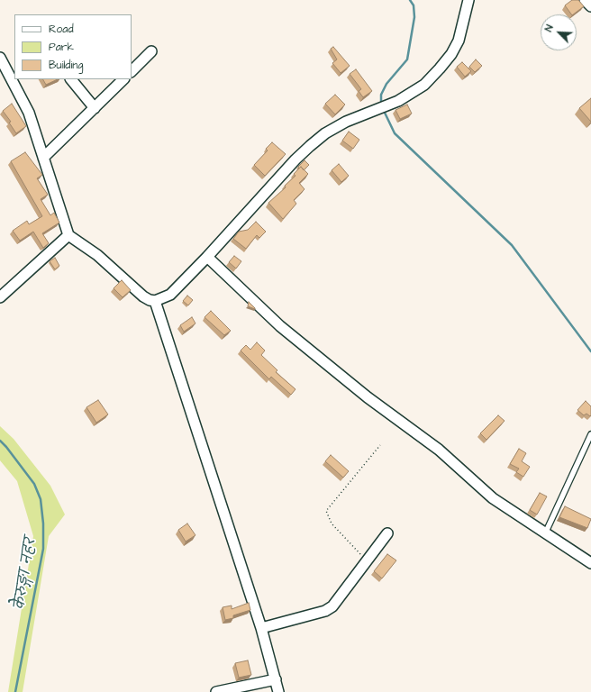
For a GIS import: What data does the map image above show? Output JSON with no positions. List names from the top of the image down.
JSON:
{
  "water": ["केेरुङ्गा नहर"],
  "legend": ["Road", "Park", "Building"],
  "north": "top left"
}
